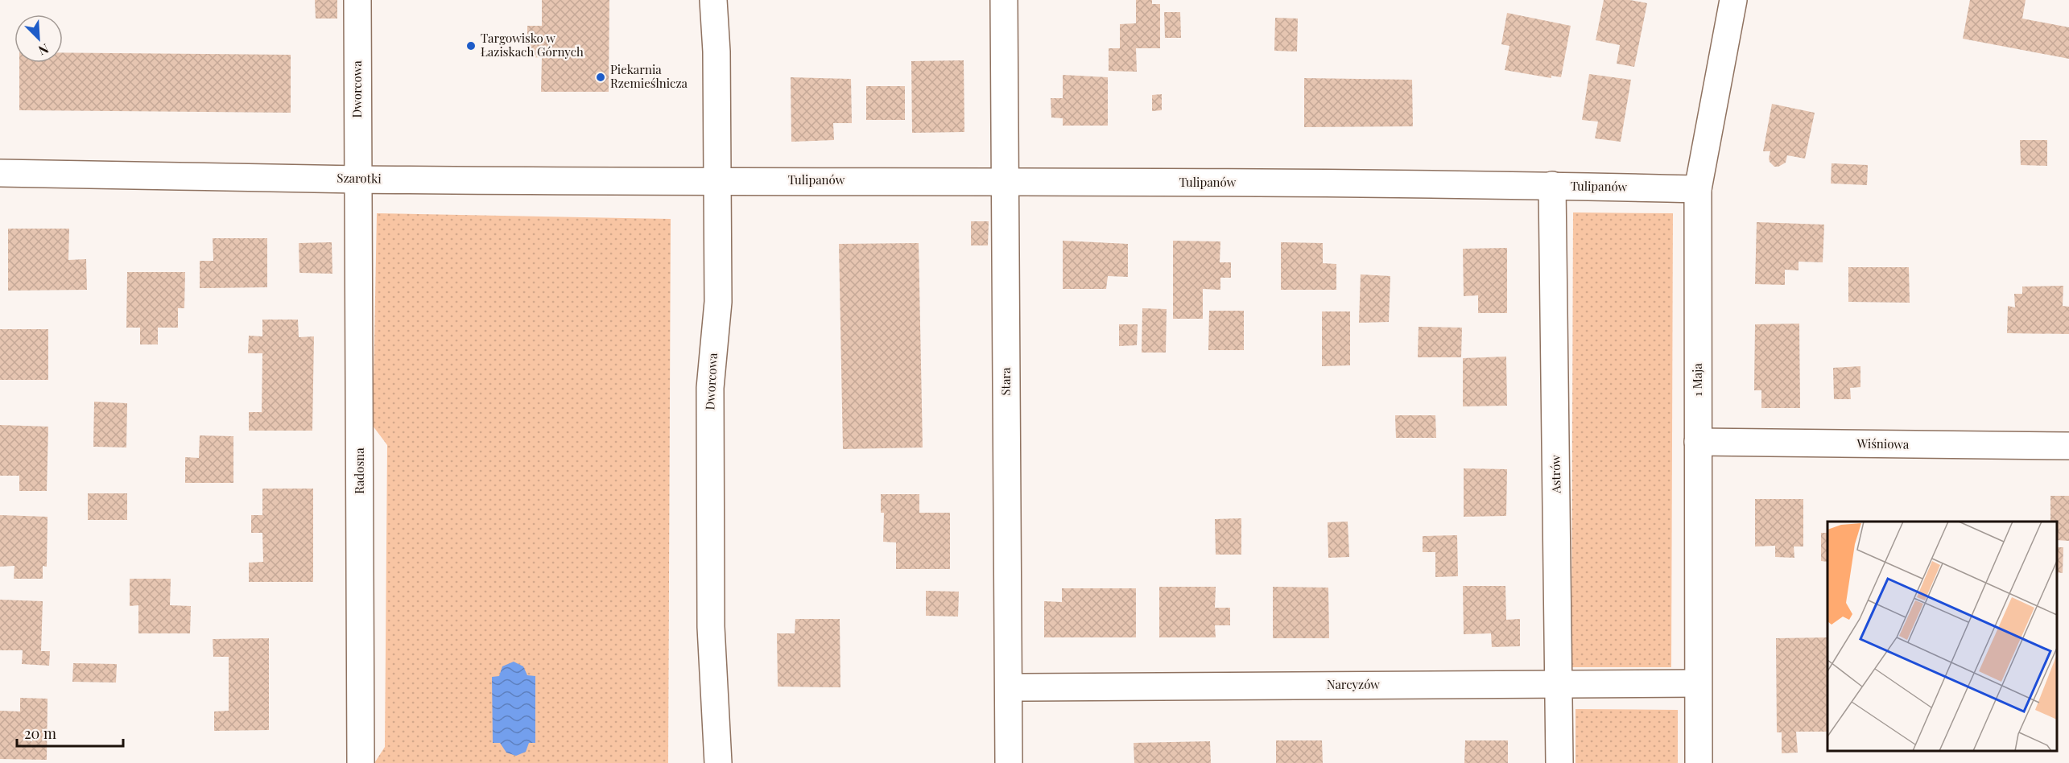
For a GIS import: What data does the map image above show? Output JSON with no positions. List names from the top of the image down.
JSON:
{
  "streets": {
    "street": [
      "Dworcowa",
      "Szarotki",
      "Tulipanów",
      "1 Maja",
      "Stara",
      "Wiśniowa",
      "Radosna",
      "Astrów",
      "Narcyzów"
    ]
  },
  "crossings": [
    ["Dworcowa", "Szarotki"],
    ["Dworcowa", "Tulipanów"],
    ["Dworcowa", "Radosna"],
    ["Szarotki", "Tulipanów"],
    ["Szarotki", "Radosna"],
    ["Tulipanów", "1 Maja"],
    ["Tulipanów", "Stara"],
    ["Tulipanów", "Astrów"],
    ["1 Maja", "Wiśniowa"],
    ["1 Maja", "Narcyzów"],
    ["Stara", "Narcyzów"],
    ["Astrów", "Narcyzów"]
  ],
  "places": ["Targowisko w Łaziskach Górnych", "Piekarnia Rzemieślnicza"],
  "scale_bar": "20 m",
  "north": "bottom right"
}
